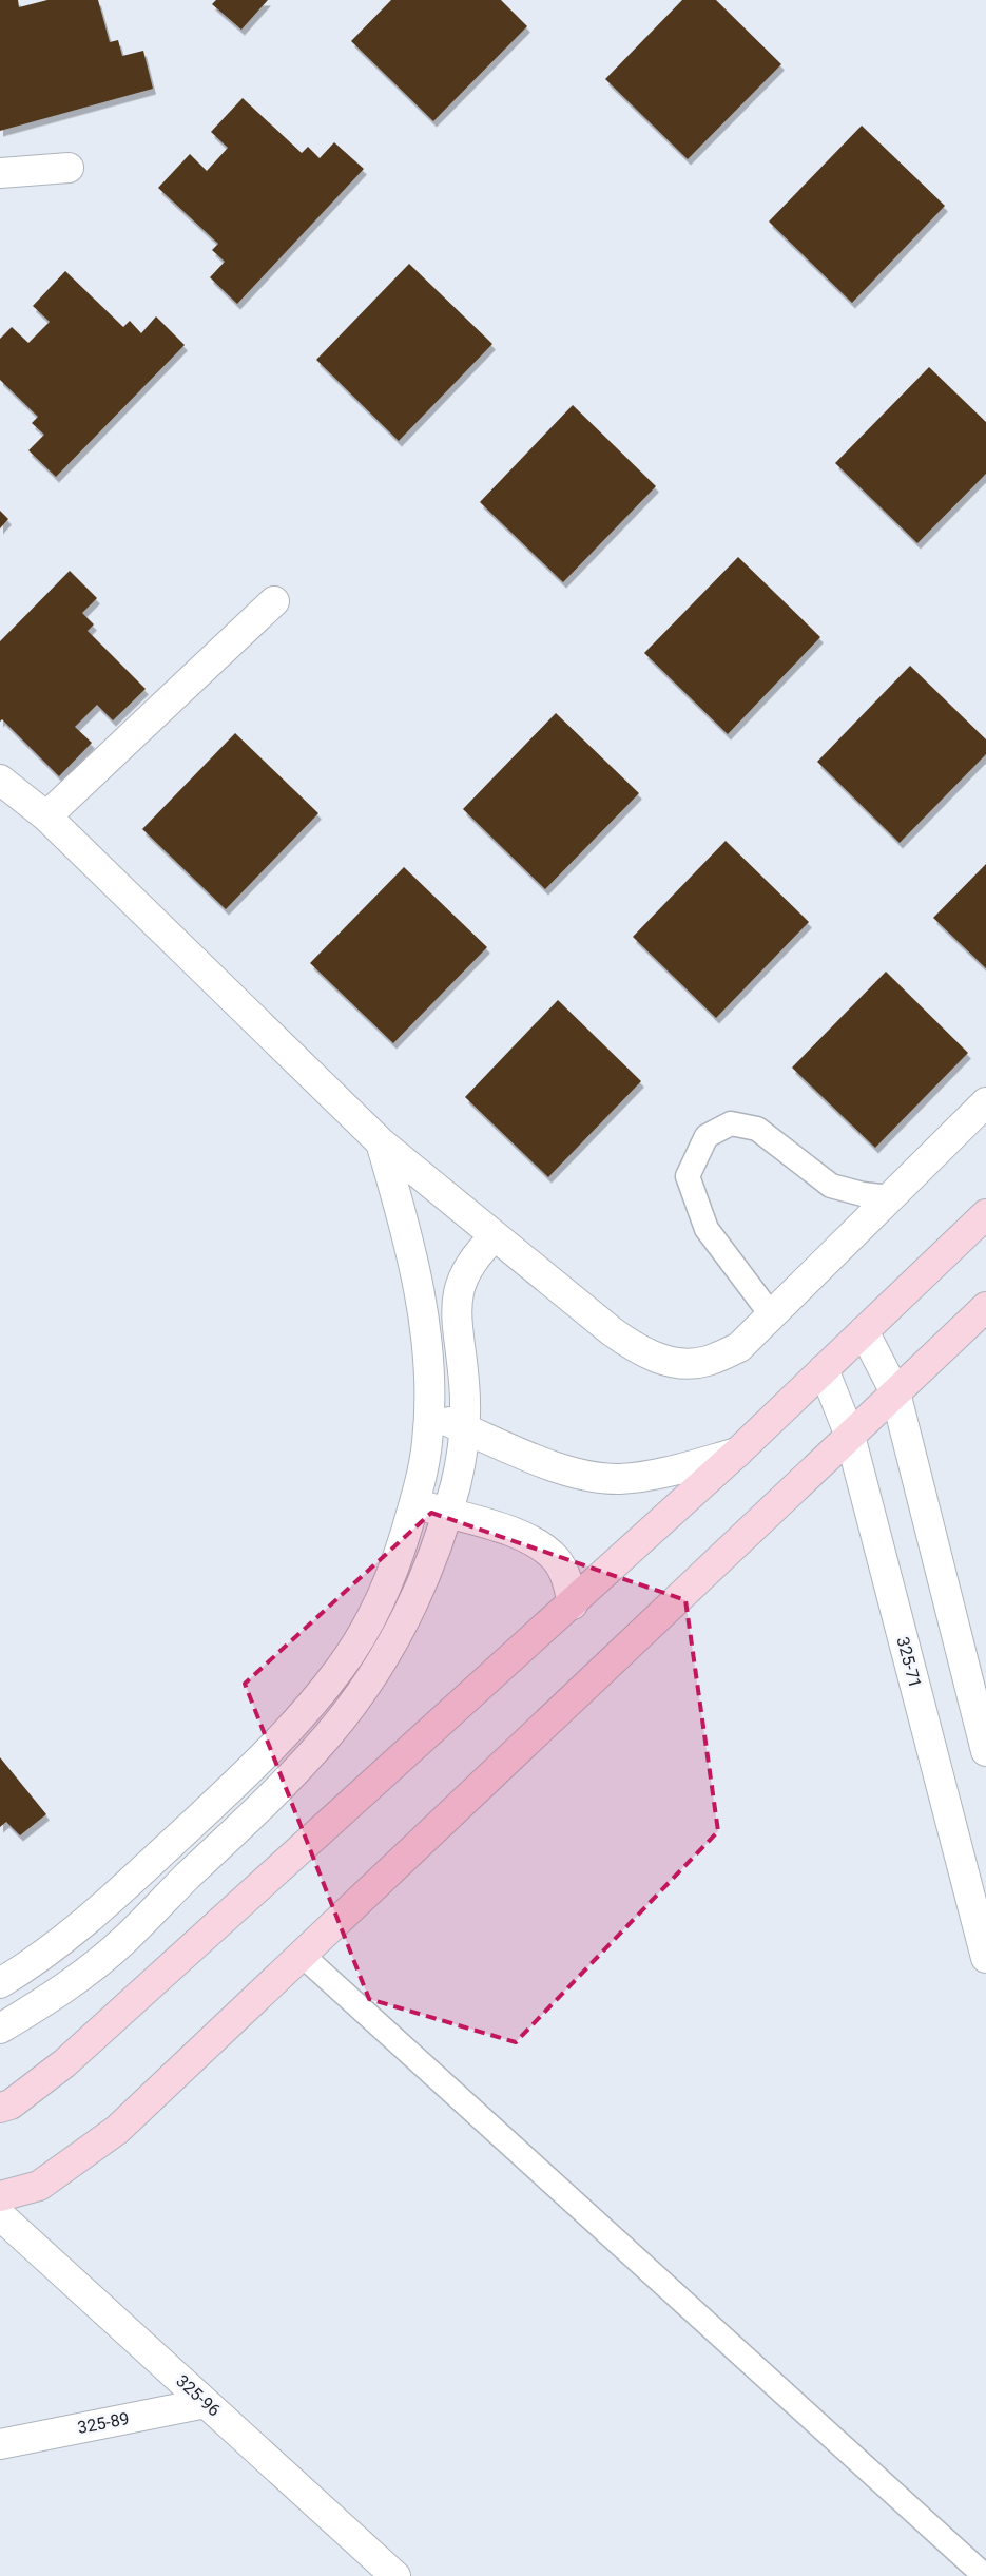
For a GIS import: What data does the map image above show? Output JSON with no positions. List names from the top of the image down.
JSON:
{
  "streets": {
    "street": ["325-71", "325-96", "325-89"]
  },
  "crossings": [
    ["325-96", "325-89"]
  ]
}
